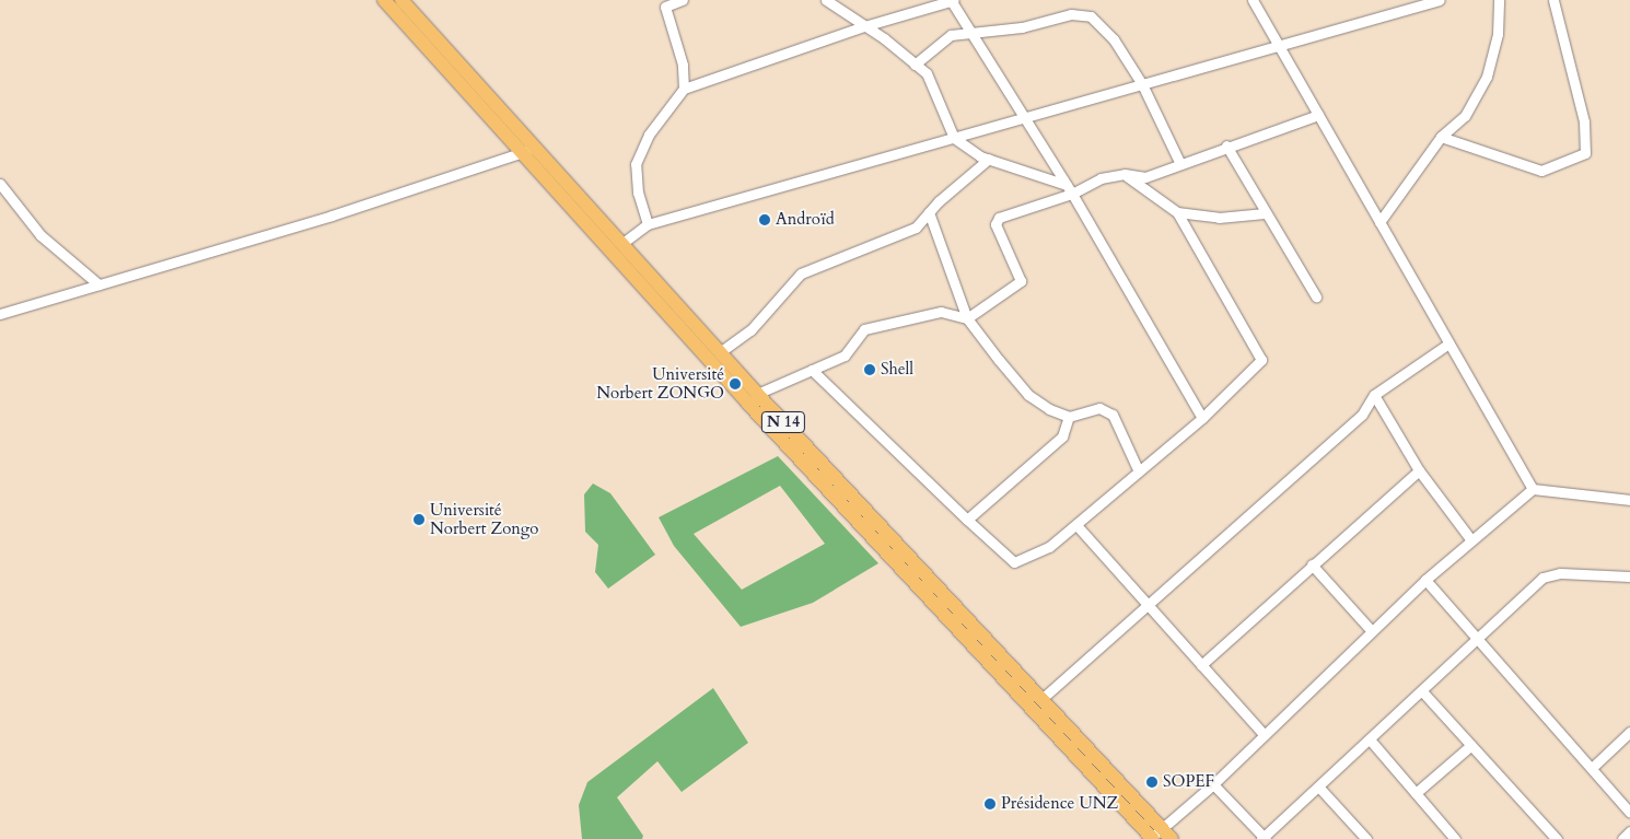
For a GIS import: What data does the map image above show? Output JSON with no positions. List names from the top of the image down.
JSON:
{
  "streets": {
    "main road": ["N 14"]
  },
  "places": [
    "Androïd",
    "Shell",
    "Université Norbert ZONGO",
    "Université Norbert Zongo",
    "SOPEF",
    "Présidence UNZ"
  ]
}
